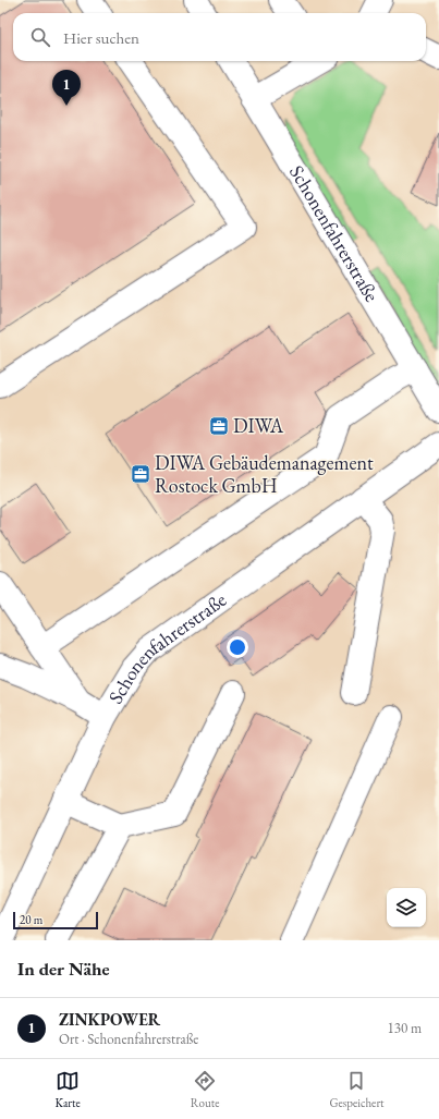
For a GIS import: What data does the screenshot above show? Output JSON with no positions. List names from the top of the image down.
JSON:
{
  "streets": {
    "street": ["Schonenfahrerstraße"]
  },
  "places": {
    "office": ["DIWA", "DIWA Gebäudemanagement Rostock GmbH"]
  },
  "scale_bar": "20 m",
  "page": {
    "search": "Hier suchen",
    "pins": "1",
    "scale": "20 m",
    "heading": "In der Nähe",
    "list": [
      {
        "mark": "1",
        "name": "ZINKPOWER",
        "note": "Ort · Schonenfahrerstraße",
        "value": "130 m"
      }
    ],
    "nav": ["Karte", "Route", "Gespeichert"]
  }
}
